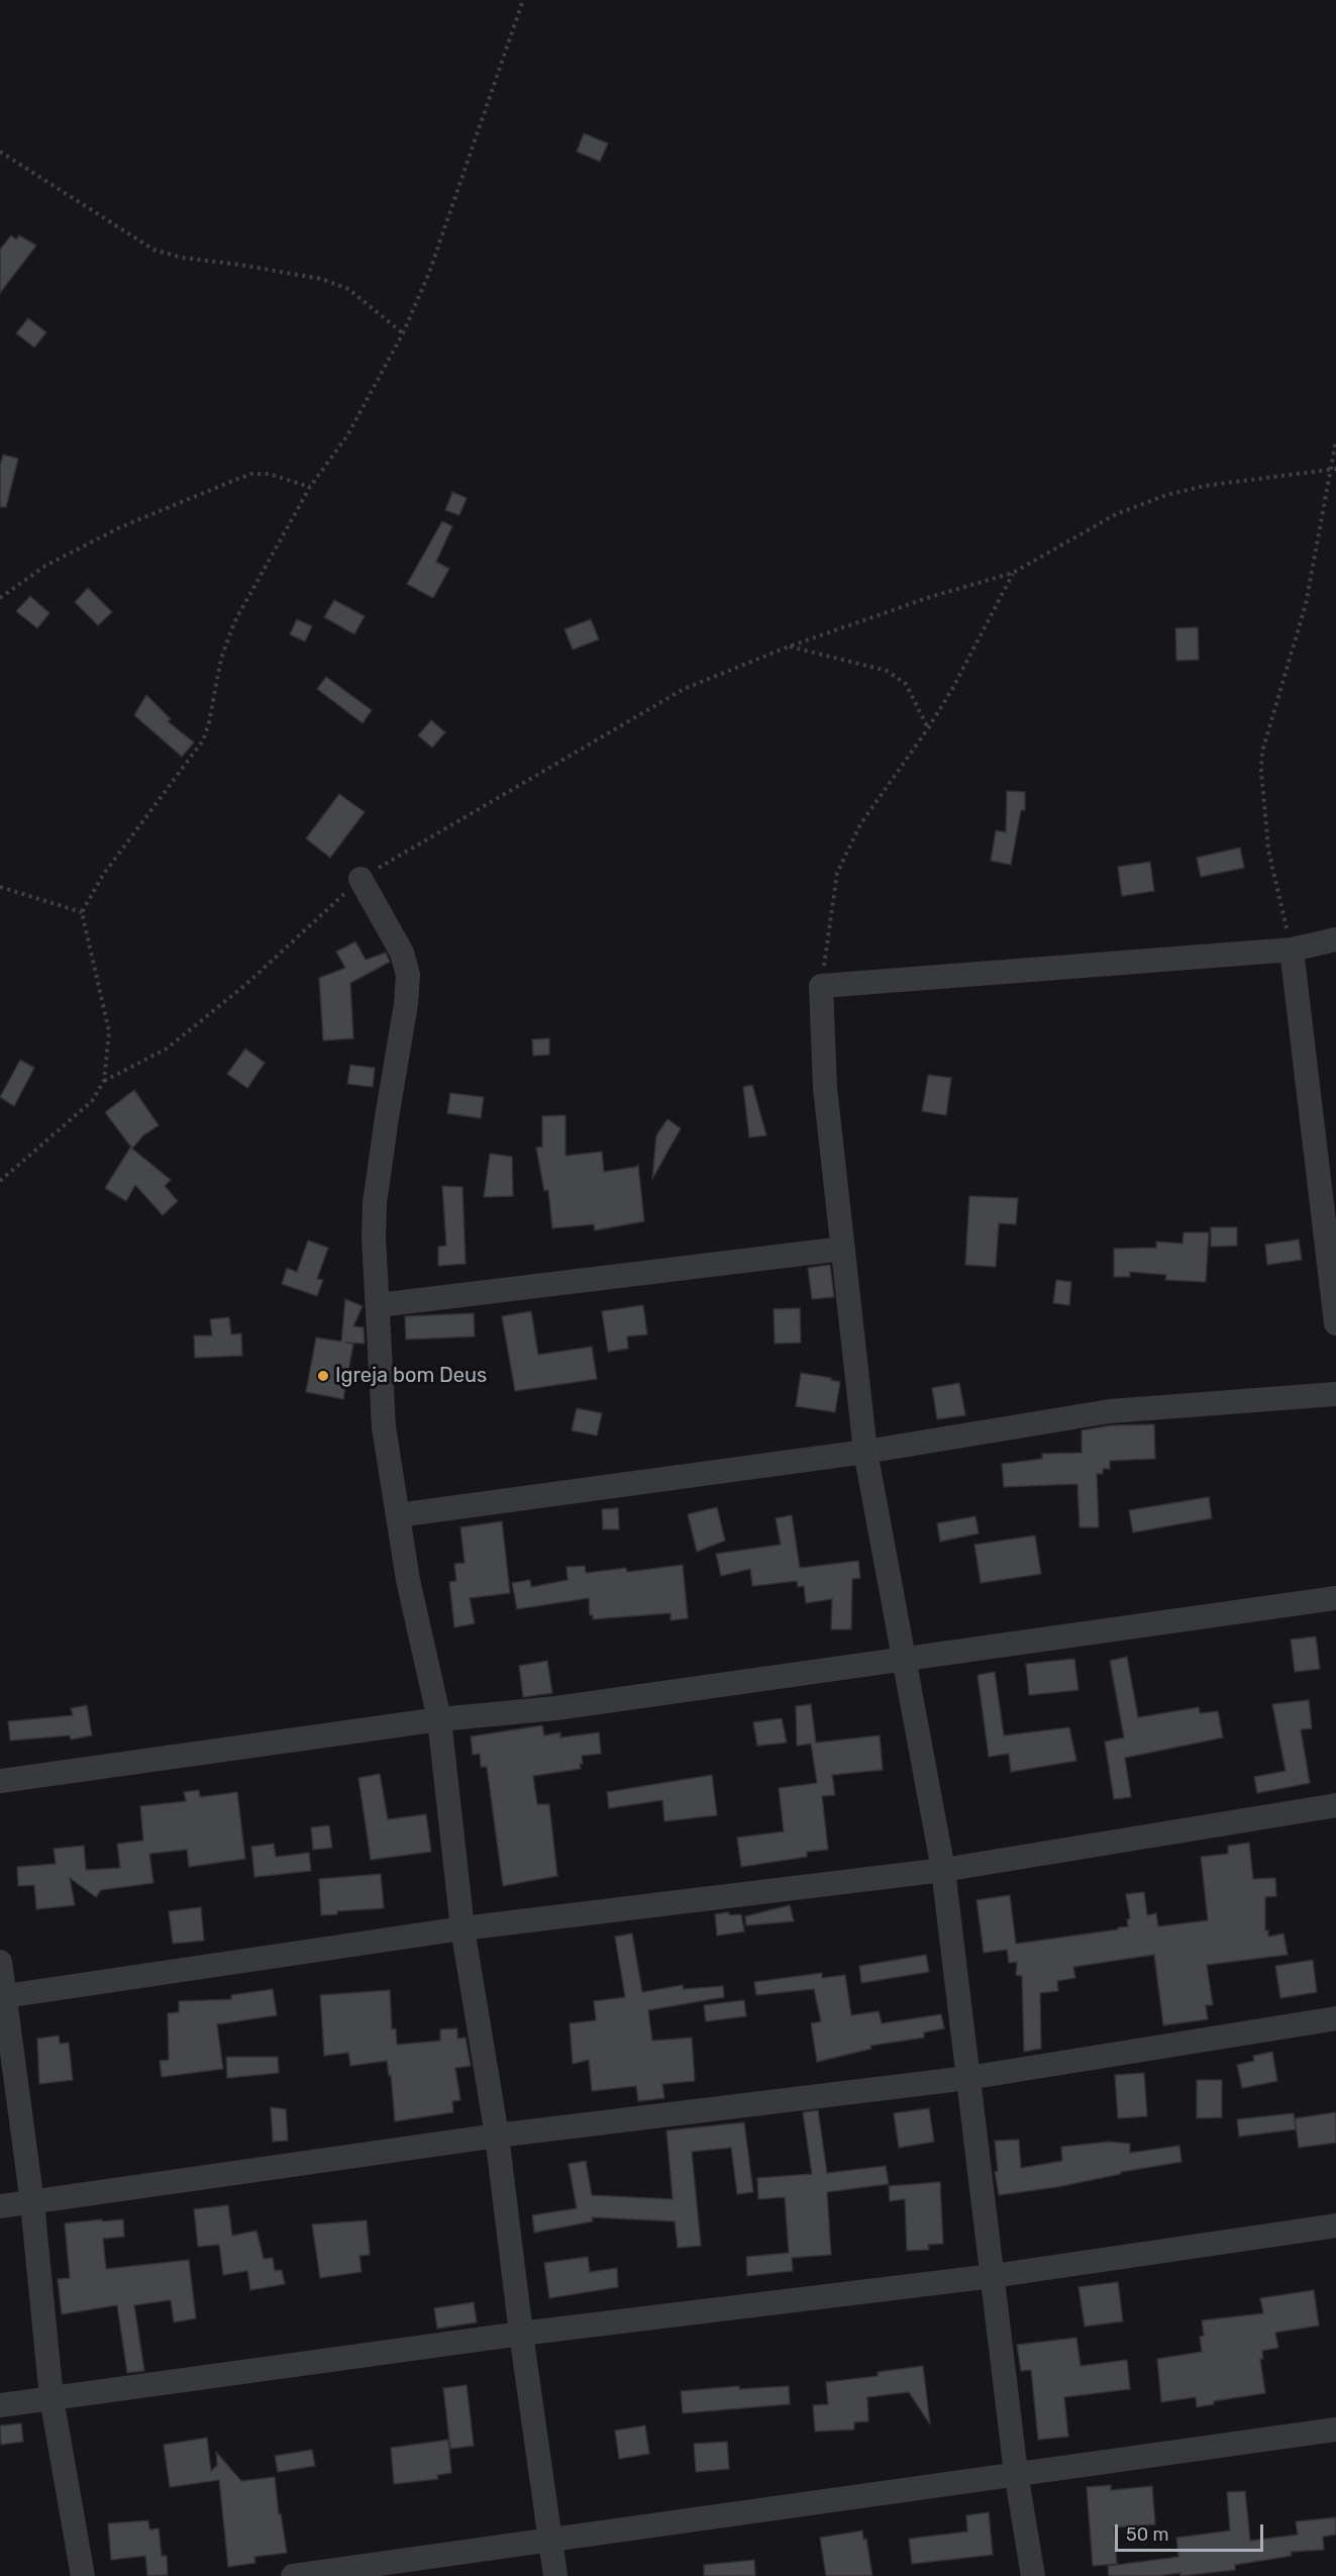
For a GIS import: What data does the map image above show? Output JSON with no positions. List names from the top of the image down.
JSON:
{
  "places": ["Igreja bom Deus"],
  "scale_bar": "50 m"
}
